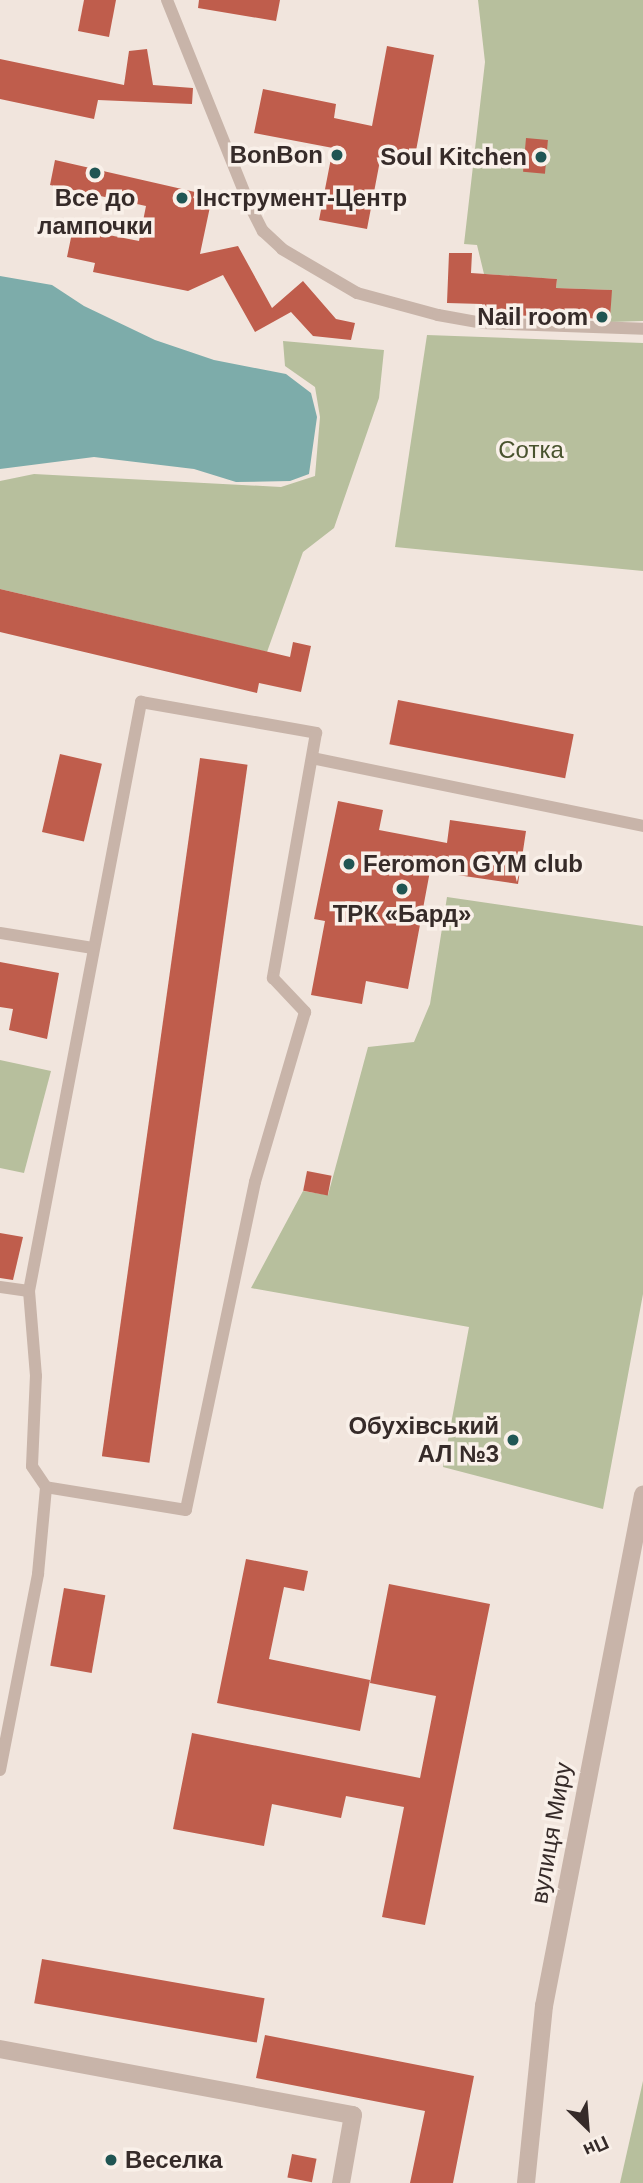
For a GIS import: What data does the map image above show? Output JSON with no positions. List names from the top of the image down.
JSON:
{
  "streets": {
    "street": ["вулиця Миру"]
  },
  "parks": ["Сотка"],
  "places": [
    "BonBon",
    "Soul Kitchen",
    "Все до лампочки",
    "Інструмент-Центр",
    "Nail room",
    "Feromon GYM club",
    "ТРК «Бард»",
    "Обухівський АЛ №3",
    "Веселка"
  ],
  "north": "bottom right"
}
